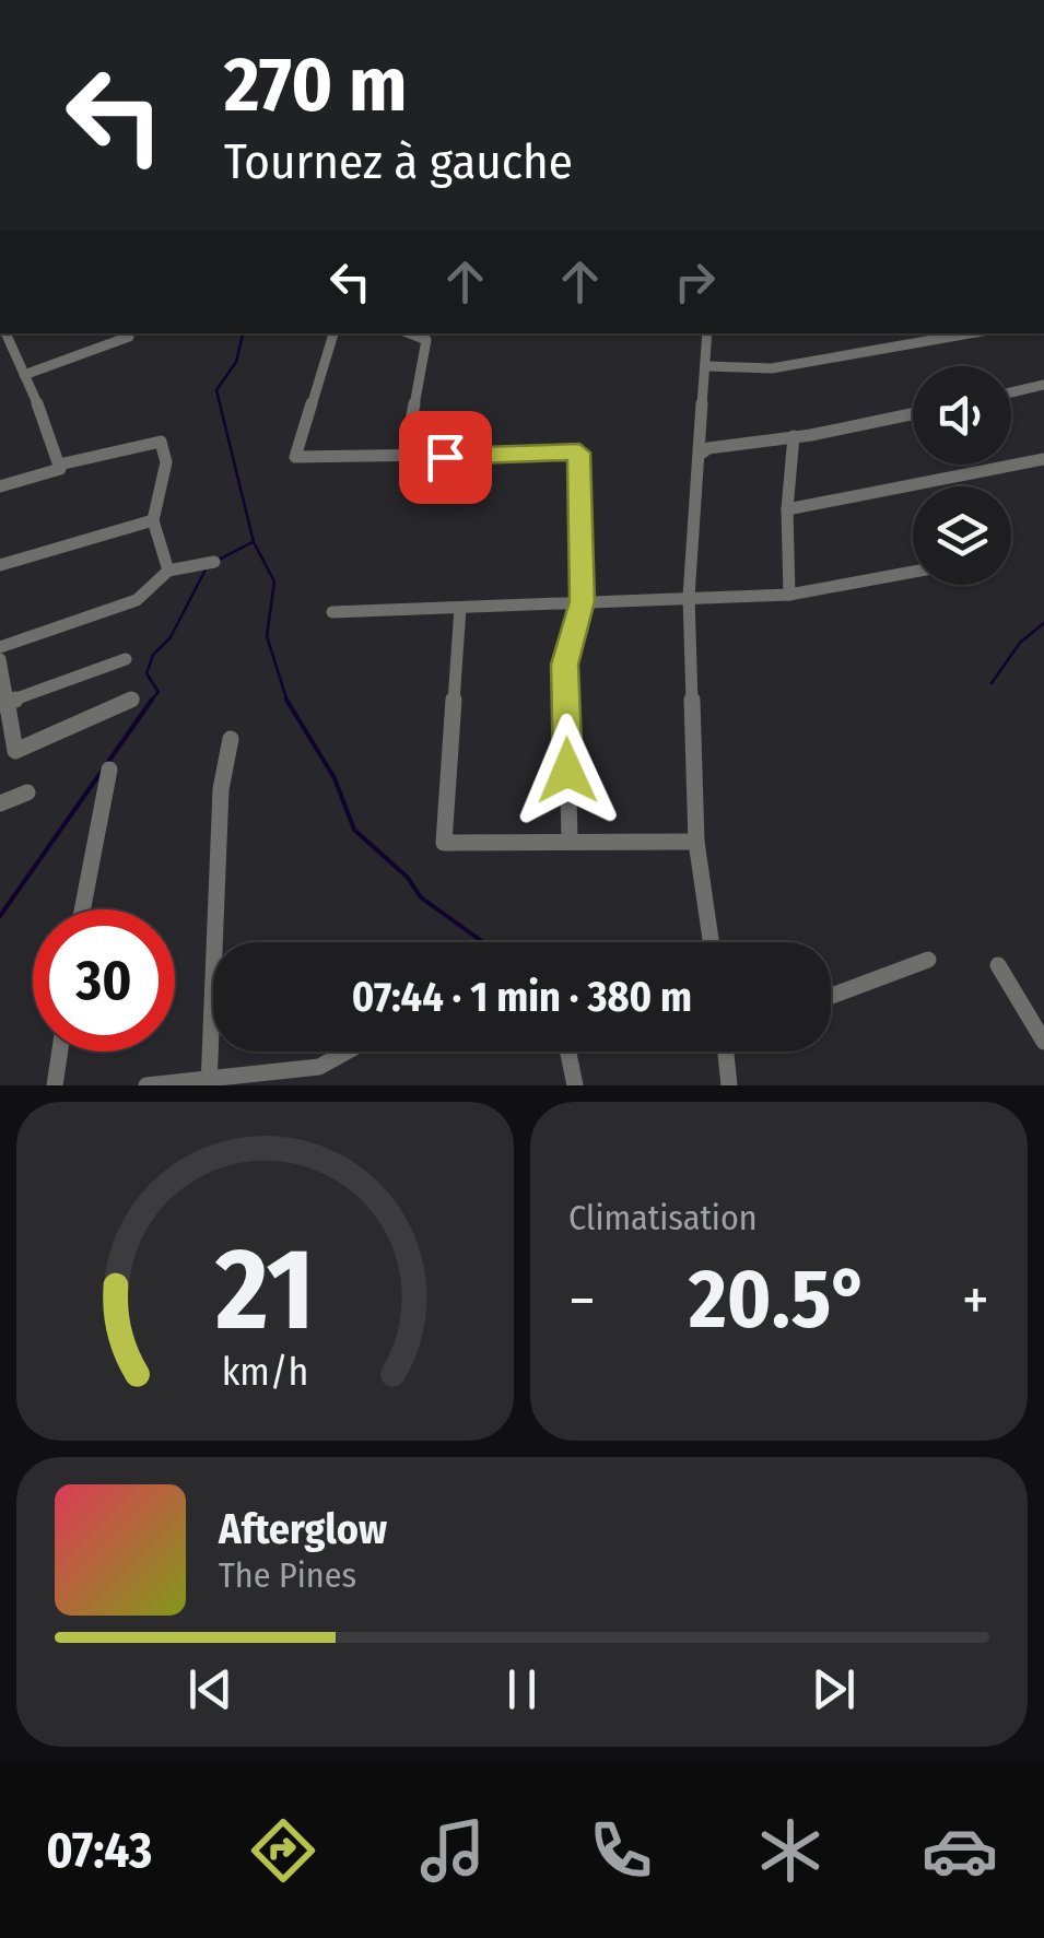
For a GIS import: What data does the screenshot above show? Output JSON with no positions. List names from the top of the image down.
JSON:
{
  "page": {
    "turn": ["270 m", "Tournez à gauche"],
    "limit": "30",
    "trip": "07:44 · 1 min · 380 m",
    "tile": "Climatisation",
    "heat": ["−", "20.5°", "+"],
    "song": ["Afterglow", "The Pines"],
    "tabs": "07:43",
    "gauge": ["21", "km/h"]
  }
}
